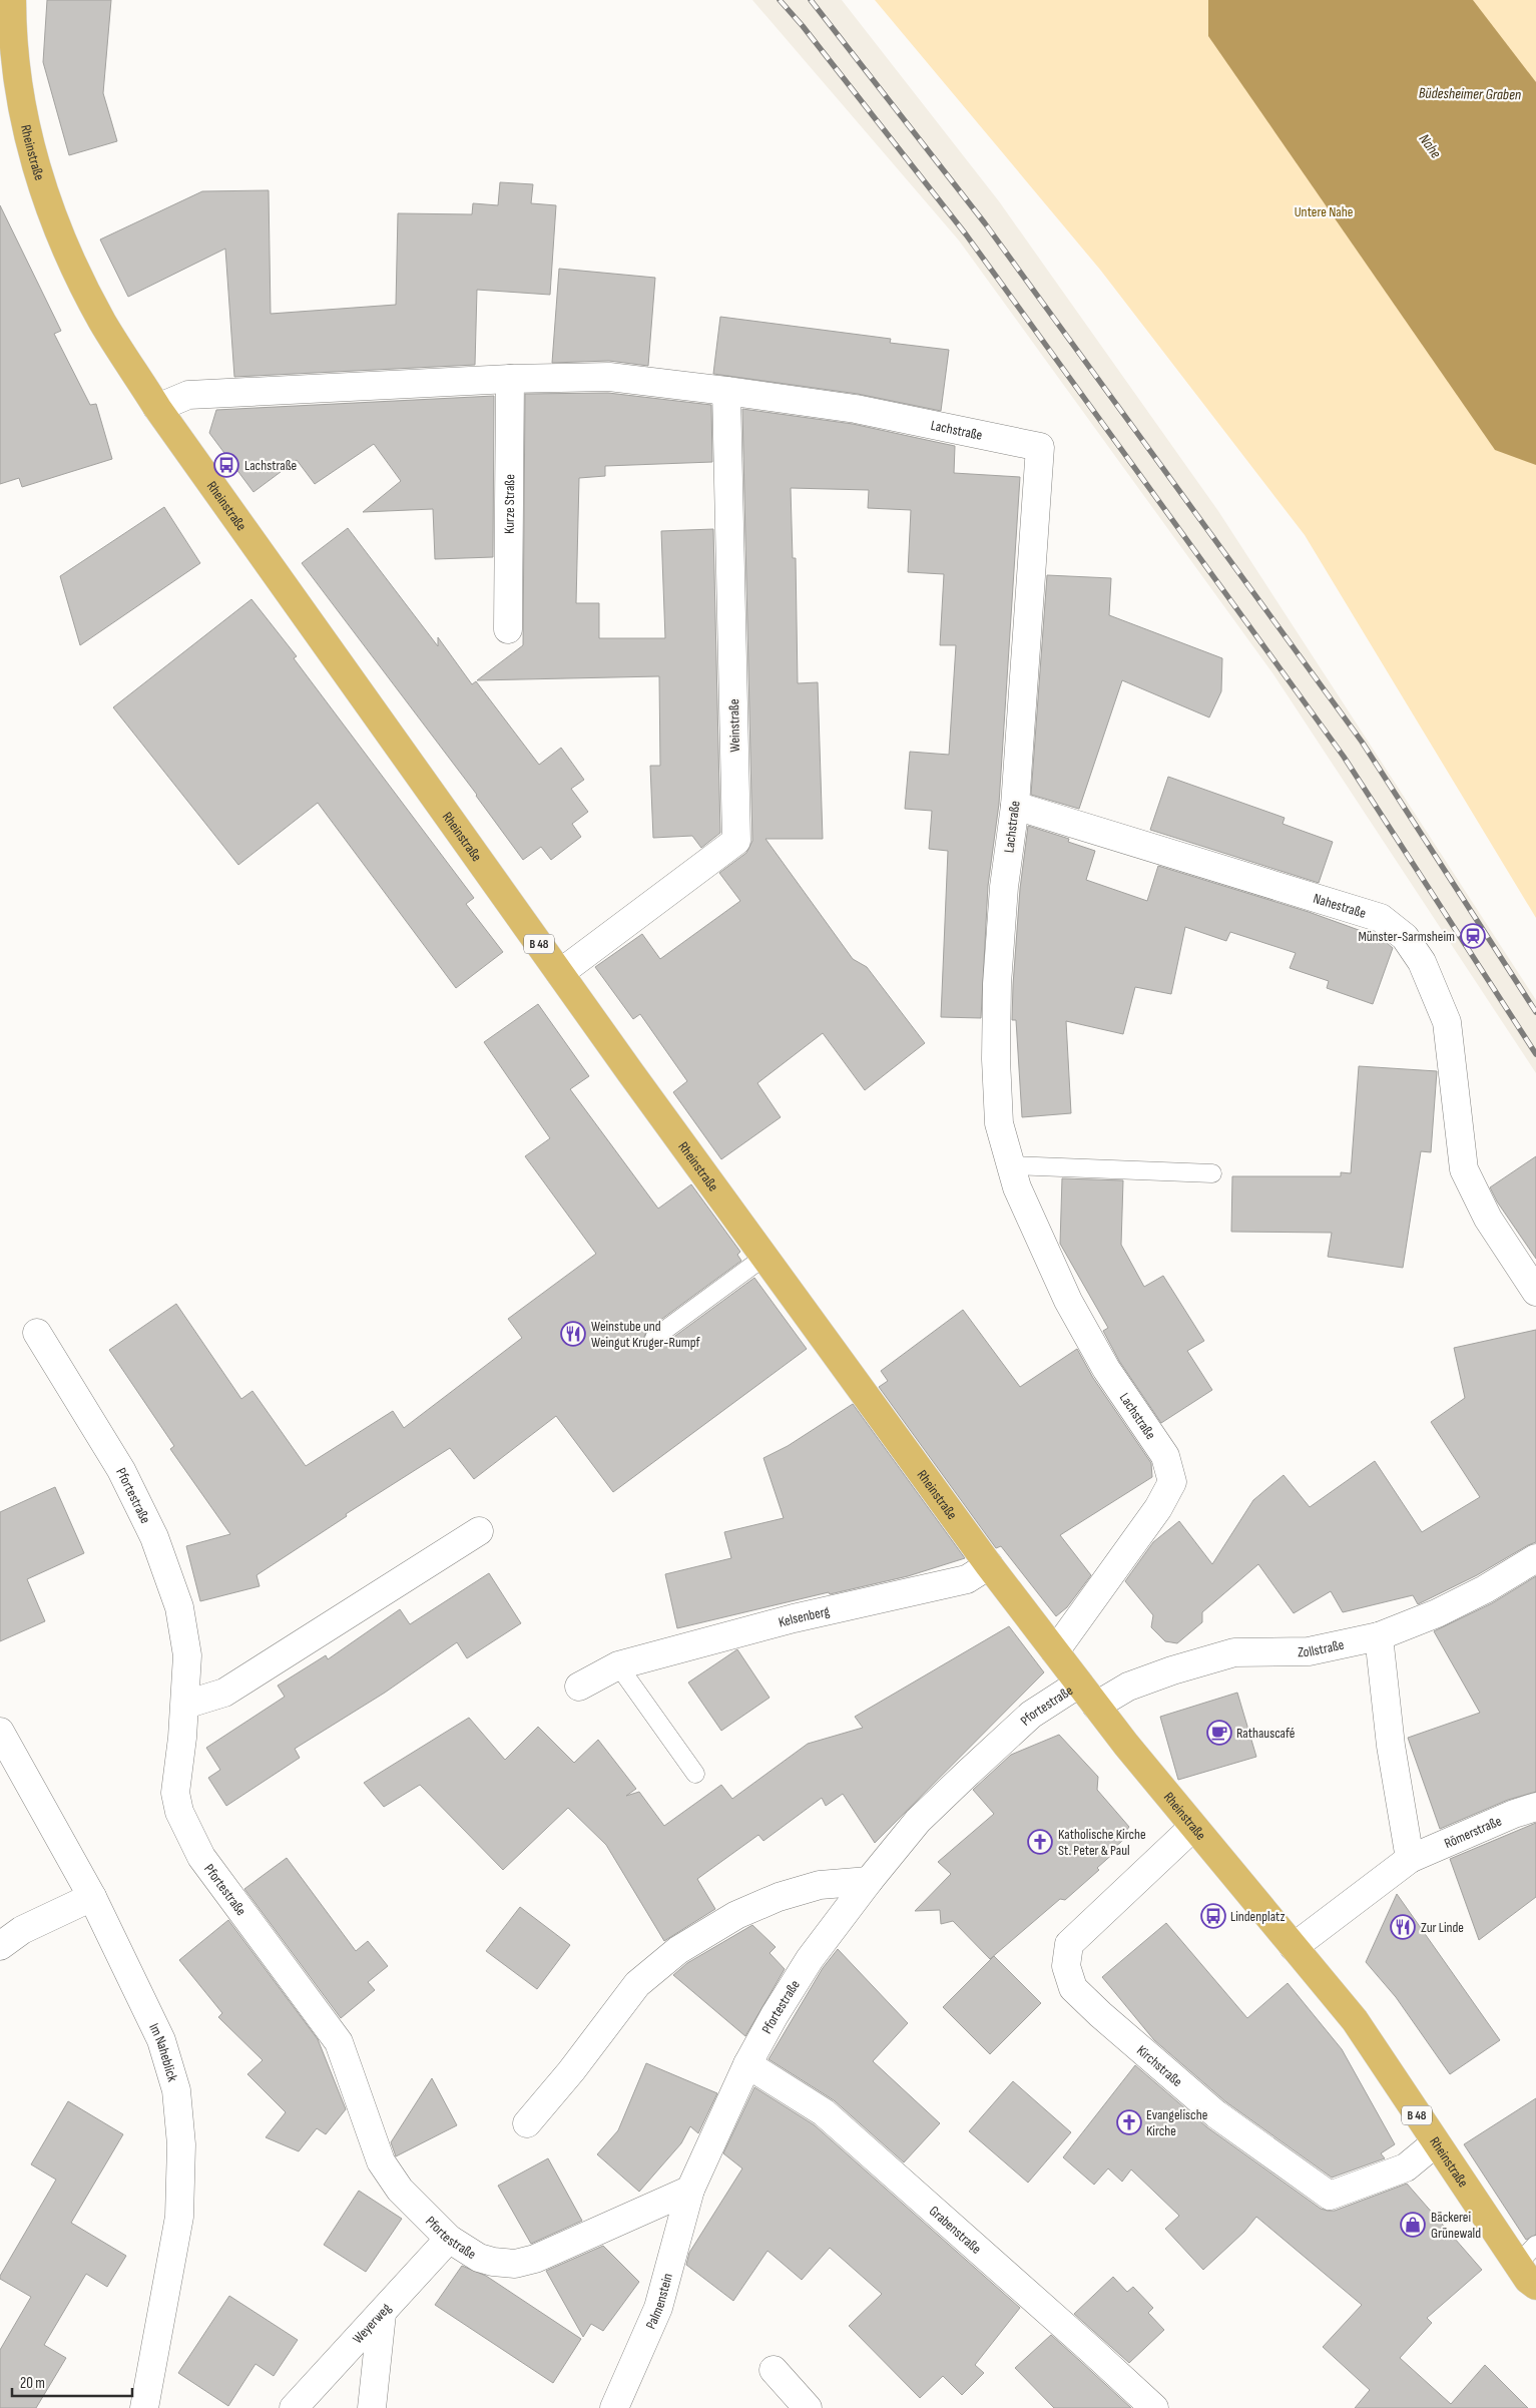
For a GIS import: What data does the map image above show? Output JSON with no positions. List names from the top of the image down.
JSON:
{
  "streets": {
    "main road": ["Rheinstraße", "B 48"],
    "street": [
      "Lachstraße",
      "Kurze Straße",
      "Weinstraße",
      "Nahestraße",
      "Pfortestraße",
      "Kelsenberg",
      "Zollstraße",
      "Römerstraße",
      "Im Naheblick",
      "Kirchstraße",
      "Grabenstraße",
      "Palmenstein",
      "Weyerweg"
    ]
  },
  "crossings": [
    ["Rheinstraße", "Lachstraße"],
    ["Rheinstraße", "Weinstraße"],
    ["Rheinstraße", "Pfortestraße"],
    ["Rheinstraße", "Kelsenberg"],
    ["Rheinstraße", "Zollstraße"],
    ["Rheinstraße", "Kirchstraße"],
    ["Lachstraße", "Kurze Straße"],
    ["Lachstraße", "Weinstraße"],
    ["Lachstraße", "Nahestraße"],
    ["Pfortestraße", "Grabenstraße"],
    ["Pfortestraße", "Palmenstein"],
    ["Pfortestraße", "Weyerweg"]
  ],
  "water": ["Büdesheimer Graben", "Nahe"],
  "parks": ["Untere Nahe"],
  "places": {
    "bus stop": ["Lachstraße", "Lindenplatz"],
    "station": ["Münster-Sarmsheim"],
    "restaurant": ["Weinstube und Weingut Kruger-Rumpf", "Zur Linde"],
    "cafe": ["Rathauscafé"],
    "church": ["Katholische Kirche St. Peter & Paul", "Evangelische Kirche"],
    "shop": ["Bäckerei Grünewald"]
  },
  "scale_bar": "20 m"
}
